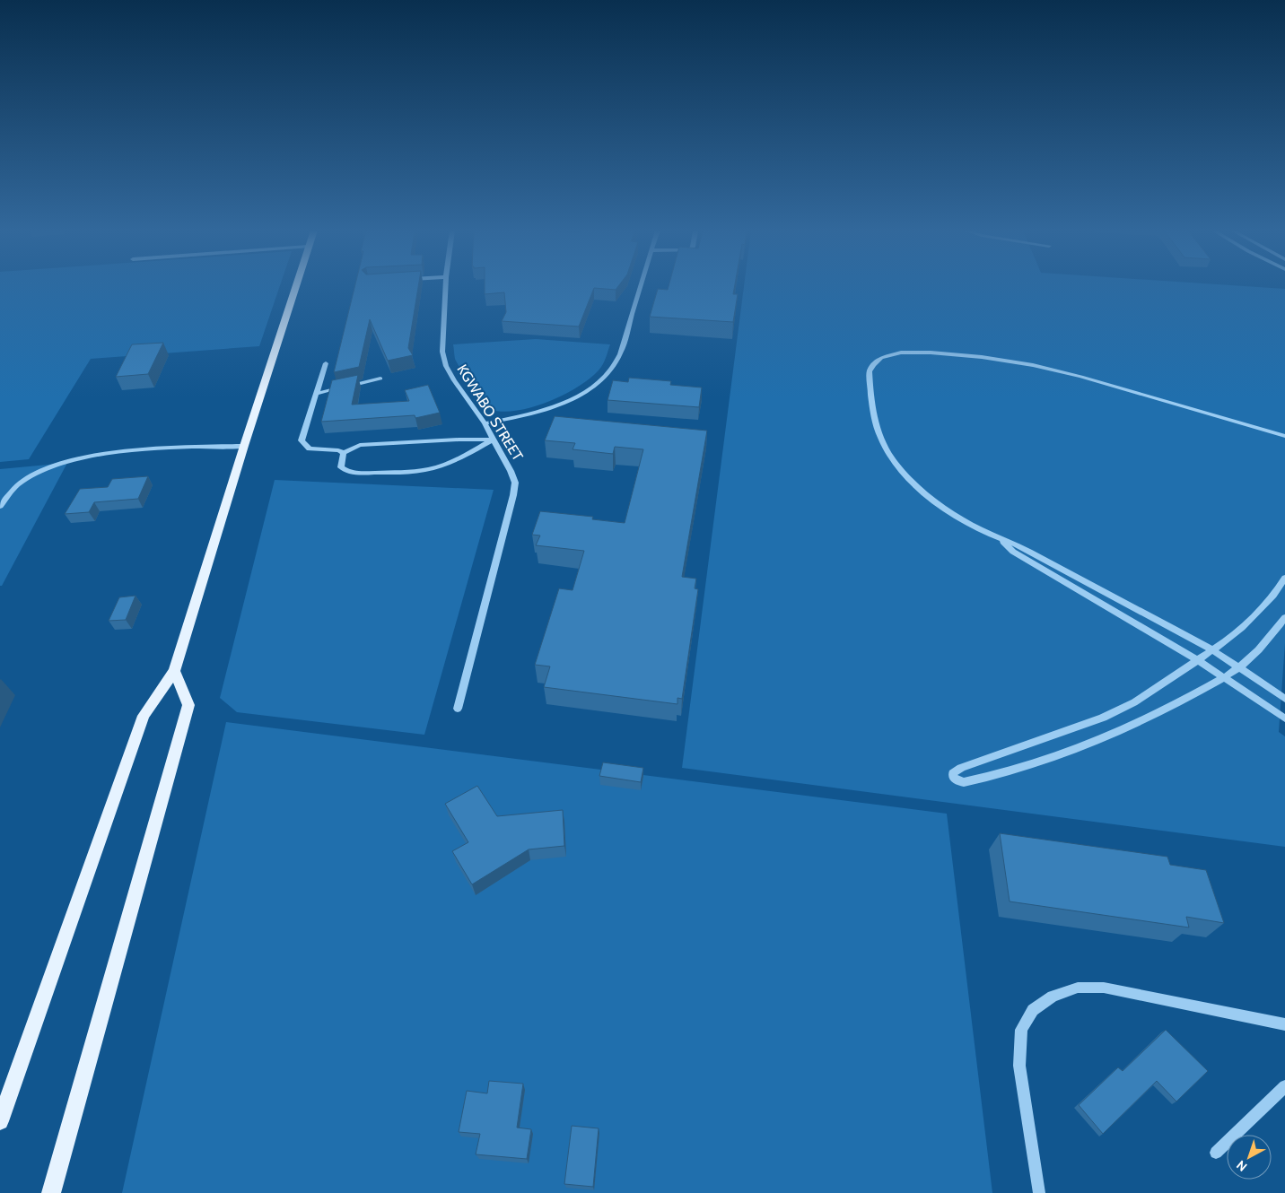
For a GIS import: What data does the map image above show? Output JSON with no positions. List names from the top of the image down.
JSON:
{
  "streets": {
    "street": ["KGWABO STREET"]
  },
  "north": "bottom left"
}
